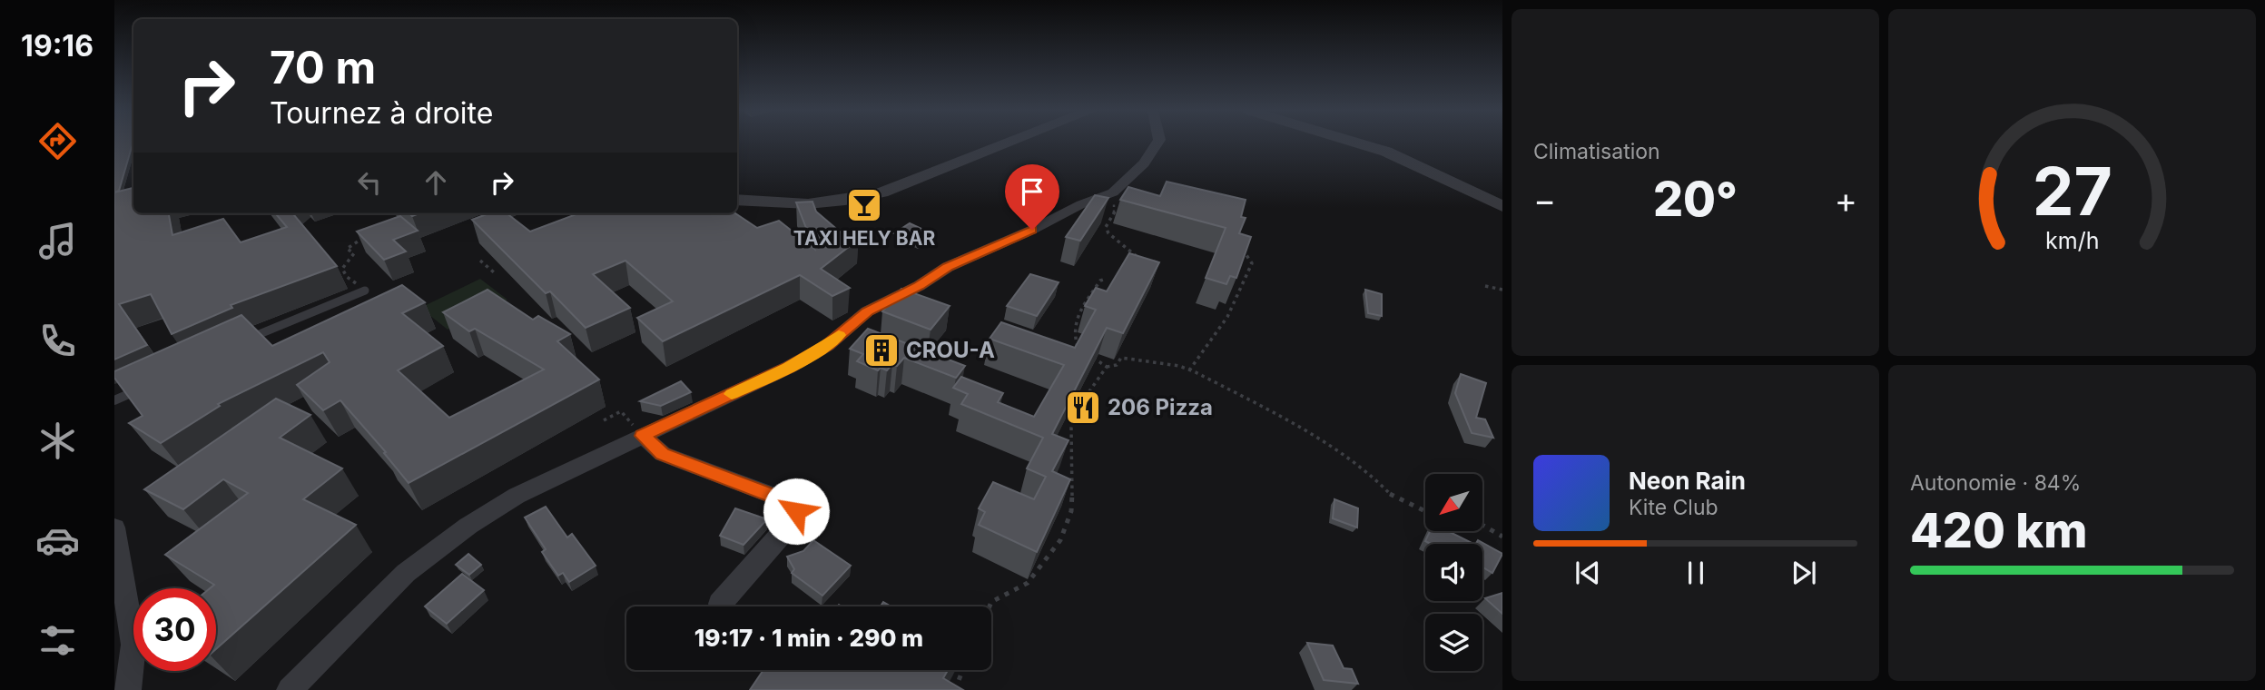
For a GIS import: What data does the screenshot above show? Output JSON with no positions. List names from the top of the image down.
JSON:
{
  "places": {
    "bar": ["TAXI HELY BAR"],
    "building": ["CROU-A"],
    "restaurant": ["206 Pizza"]
  },
  "north": "bottom left",
  "page": {
    "tabs": "19:16",
    "tile": [
      "Climatisation",
      ["Autonomie · 84%", "420 km"]
    ],
    "turn": ["70 m", "Tournez à droite"],
    "heat": ["−", "20°", "+"],
    "song": ["Neon Rain", "Kite Club"],
    "limit": "30",
    "trip": "19:17 · 1 min · 290 m",
    "gauge": ["27", "km/h"]
  }
}
